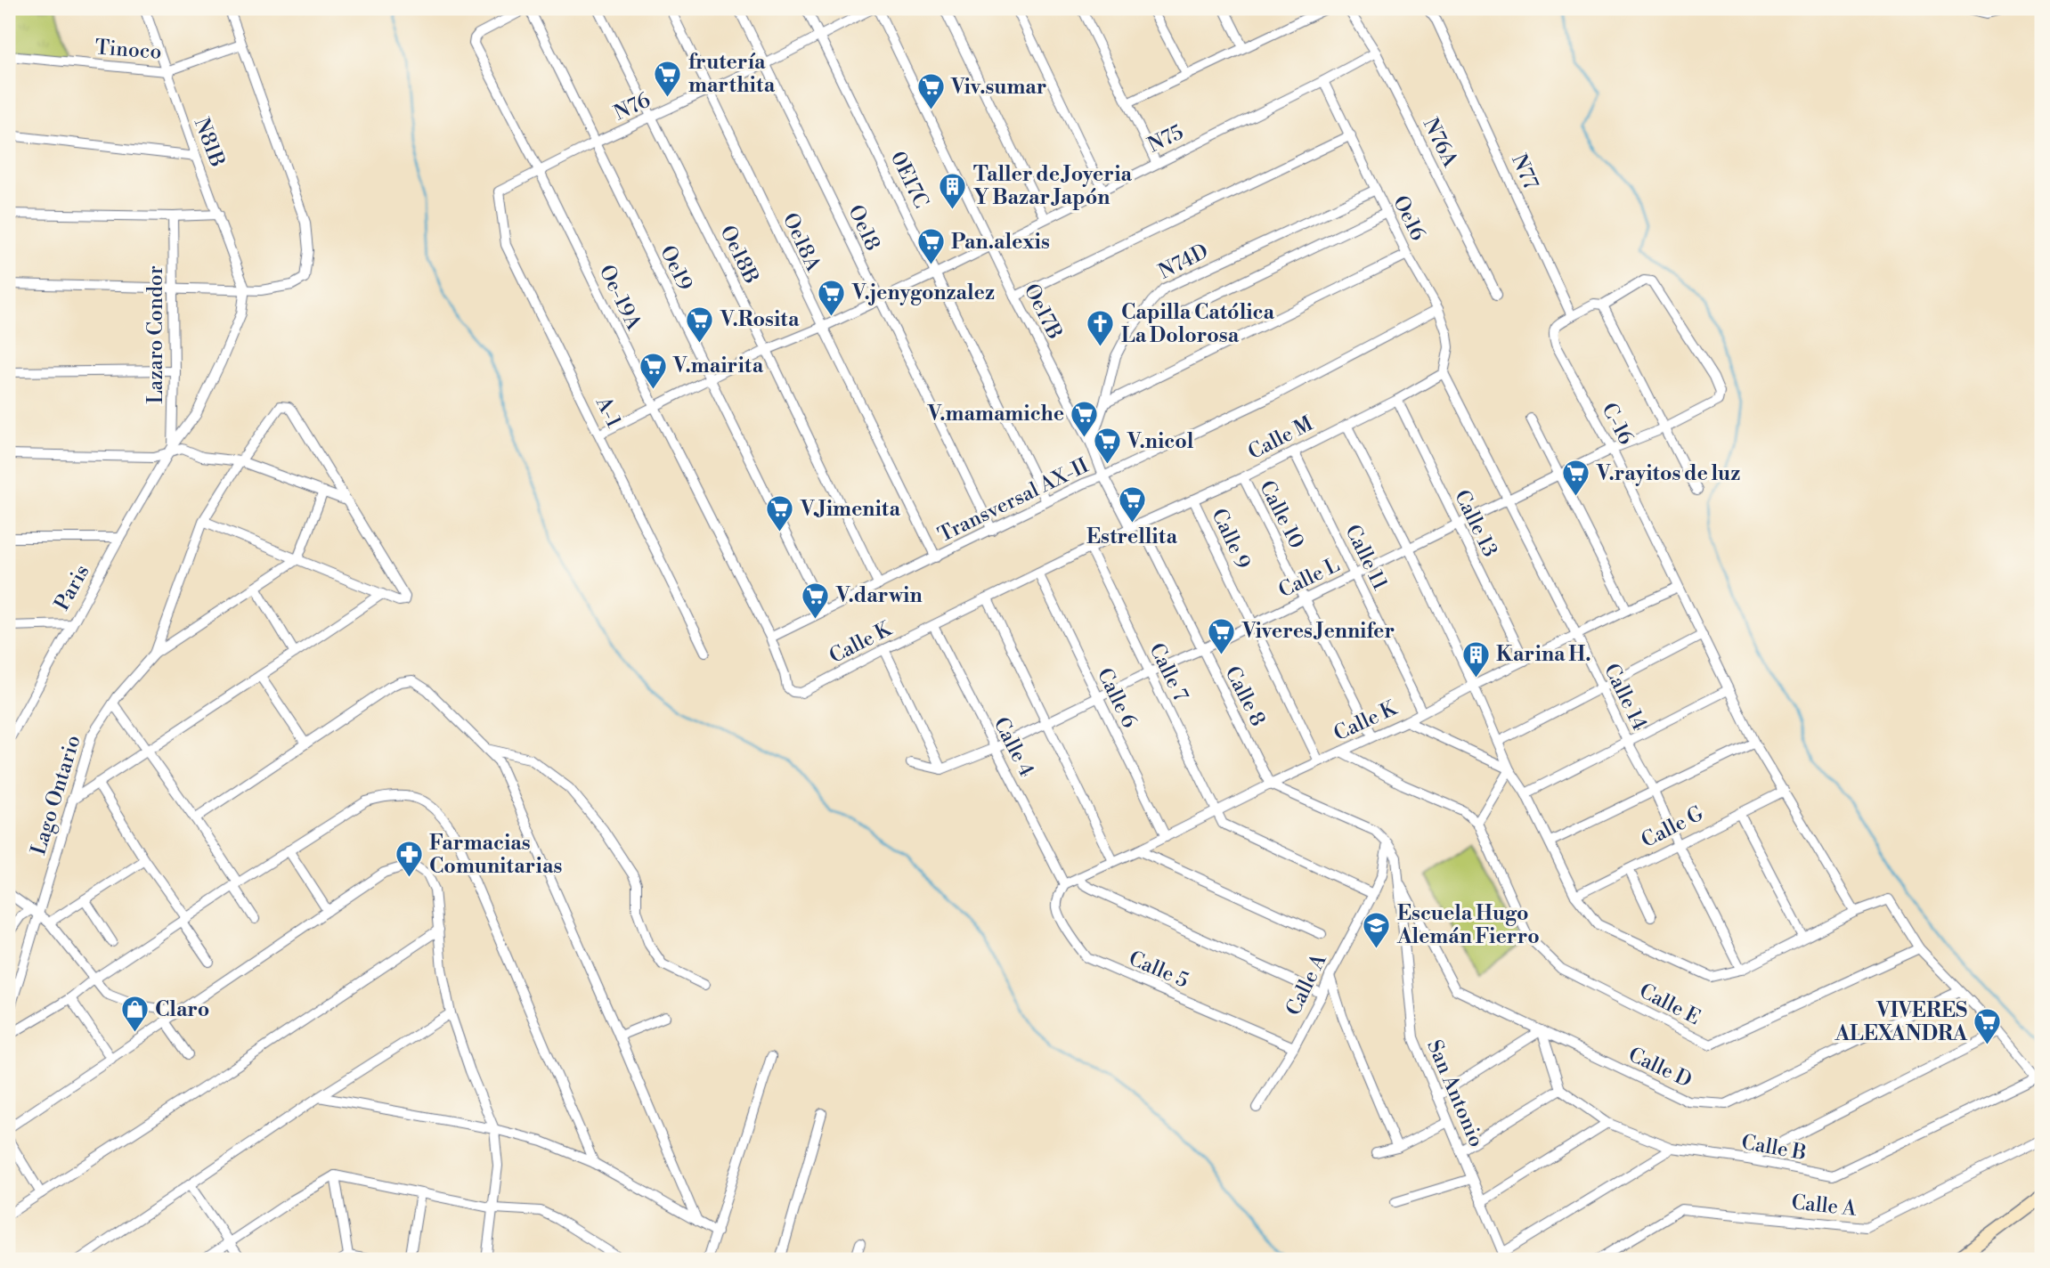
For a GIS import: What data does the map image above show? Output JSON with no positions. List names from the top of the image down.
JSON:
{
  "streets": {
    "street": [
      "Tinoco",
      "N76",
      "N75",
      "N81B",
      "N76A",
      "N77",
      "0E17C",
      "Oe16",
      "Oe18",
      "Oe18A",
      "Oe18B",
      "N74D",
      "Oe19",
      "Oe-19A",
      "Oe17B",
      "Lazaro Condor",
      "A-1",
      "C-16",
      "Calle M",
      "Transversal AX-II",
      "Calle 10",
      "Calle 13",
      "Calle 9",
      "Calle 11",
      "Calle L",
      "Paris",
      "Calle K",
      "Calle 7",
      "Calle 8",
      "Calle 14",
      "Calle 6",
      "Calle 4",
      "Lago Ontario",
      "Calle G",
      "Calle 5",
      "Calle A",
      "Calle E",
      "Calle D",
      "San Antonio",
      "Calle B"
    ]
  },
  "crossings": [
    ["Tinoco", "N81B"],
    ["N76", "0E17C"],
    ["N76", "Oe18"],
    ["N76", "Oe18A"],
    ["N76", "Oe18B"],
    ["N76", "Oe19"],
    ["N76", "Oe-19A"],
    ["N76", "Oe17B"],
    ["N76", "A-1"],
    ["N75", "N76A"],
    ["N75", "0E17C"],
    ["N75", "Oe16"],
    ["N75", "Oe18"],
    ["N75", "Oe18A"],
    ["N75", "Oe18B"],
    ["N75", "Oe19"],
    ["N75", "Oe-19A"],
    ["N75", "Oe17B"],
    ["N75", "A-1"],
    ["N77", "C-16"],
    ["0E17C", "Transversal AX-II"],
    ["Oe16", "N74D"],
    ["Oe16", "Calle M"],
    ["Oe16", "Transversal AX-II"],
    ["Oe16", "Calle 14"],
    ["Oe18", "Transversal AX-II"],
    ["Oe18A", "Transversal AX-II"],
    ["Oe18B", "Transversal AX-II"],
    ["N74D", "Oe17B"],
    ["Oe19", "Oe-19A"],
    ["Oe19", "Transversal AX-II"],
    ["Oe-19A", "Transversal AX-II"],
    ["Oe-19A", "Calle K"],
    ["Oe17B", "Calle M"],
    ["Oe17B", "Transversal AX-II"],
    ["Oe17B", "Calle K"],
    ["Lazaro Condor", "Paris"],
    ["C-16", "Calle L"],
    ["C-16", "Calle K"],
    ["C-16", "Calle G"],
    ["Calle M", "Calle 10"],
    ["Calle M", "Calle 13"],
    ["Calle M", "Calle 9"],
    ["Calle M", "Calle 11"],
    ["Calle M", "Calle K"],
    ["Calle M", "Calle 8"],
    ["Calle M", "Calle 14"],
    ["Calle 10", "Calle L"],
    ["Calle 10", "Calle K"],
    ["Calle 13", "Calle L"],
    ["Calle 13", "Calle K"],
    ["Calle 9", "Calle L"],
    ["Calle 9", "Calle K"],
    ["Calle 11", "Calle L"],
    ["Calle 11", "Calle K"],
    ["Calle L", "Calle 7"],
    ["Calle L", "Calle 8"],
    ["Calle L", "Calle 14"],
    ["Calle L", "Calle 6"],
    ["Calle L", "Calle 4"],
    ["Calle K", "Calle 7"],
    ["Calle K", "Calle 8"],
    ["Calle K", "Calle 14"],
    ["Calle K", "Calle 6"],
    ["Calle K", "Calle 4"],
    ["Calle K", "Calle 5"],
    ["Calle 14", "Calle G"],
    ["Calle 4", "Calle 5"],
    ["Calle 5", "Calle A"],
    ["Calle A", "San Antonio"],
    ["Calle D", "San Antonio"]
  ],
  "places": {
    "supermarket": [
      "frutería marthita",
      "Viv.sumar",
      "Pan.alexis",
      "V.jenygonzalez",
      "V.Rosita",
      "V.mairita",
      "V.mamamiche",
      "V.nicol",
      "V.rayitos de luz",
      "Estrellita",
      "V.Jimenita",
      "V.darwin",
      "Viveres Jennifer",
      "VIVERES ALEXANDRA"
    ],
    "building": ["Taller de Joyeria Y Bazar Japón", "Karina H."],
    "church": ["Capilla Católica La Dolorosa"],
    "pharmacy": ["Farmacias Comunitarias"],
    "school or university": ["Escuela Hugo Alemán Fierro"],
    "shop": ["Claro"]
  }
}
